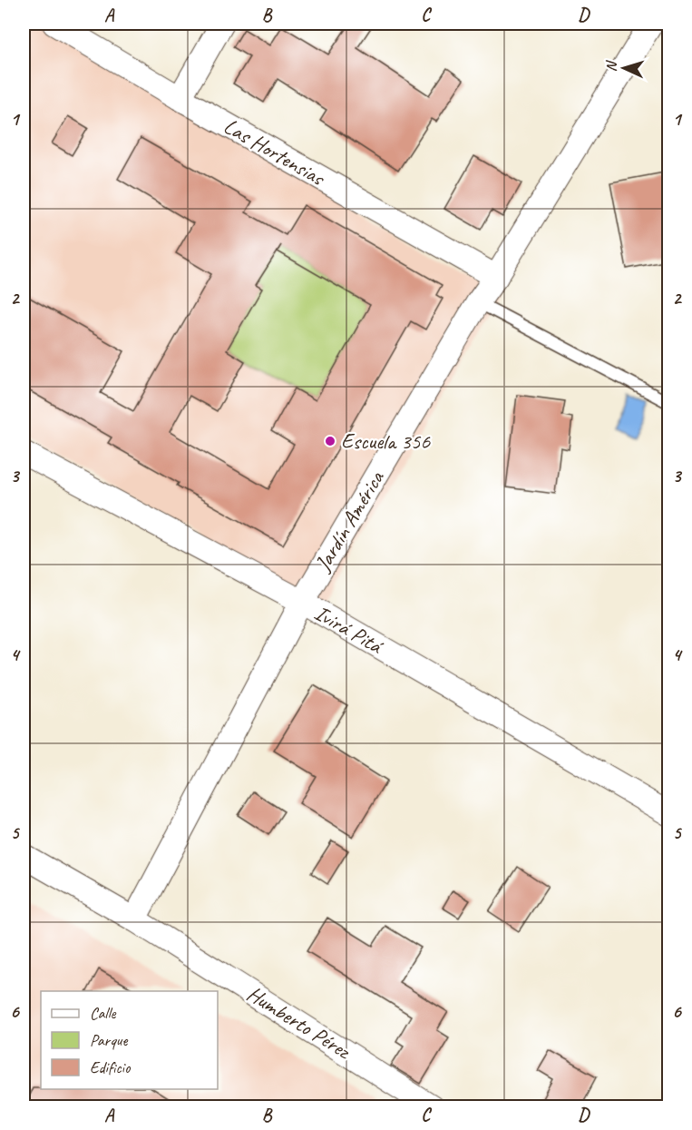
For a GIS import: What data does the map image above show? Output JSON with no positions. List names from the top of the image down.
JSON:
{
  "streets": {
    "street": [
      "Las Hortensias",
      "Jardín América",
      "Ivirá Pitá",
      "Humberto Pérez"
    ]
  },
  "crossings": [
    ["Las Hortensias", "Jardín América"],
    ["Jardín América", "Ivirá Pitá"],
    ["Jardín América", "Humberto Pérez"]
  ],
  "places": ["Escuela 356"],
  "legend": ["Calle", "Parque", "Edificio"],
  "north": "left",
  "grid": {
    "columns": [
      "A",
      "B",
      "C",
      "D"
    ],
    "rows": [
      "1",
      "2",
      "3",
      "4",
      "5",
      "6"
    ]
  }
}
